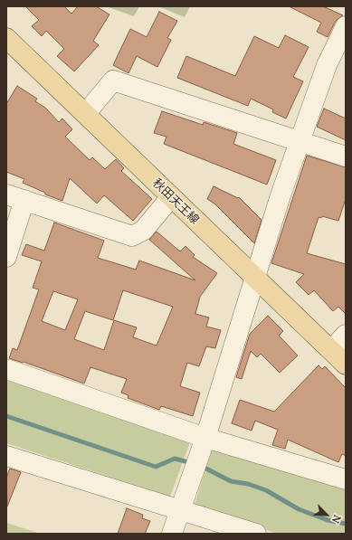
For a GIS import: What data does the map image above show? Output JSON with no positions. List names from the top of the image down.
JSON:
{
  "streets": {
    "main road": ["秋田天王線"]
  },
  "north": "bottom right"
}
